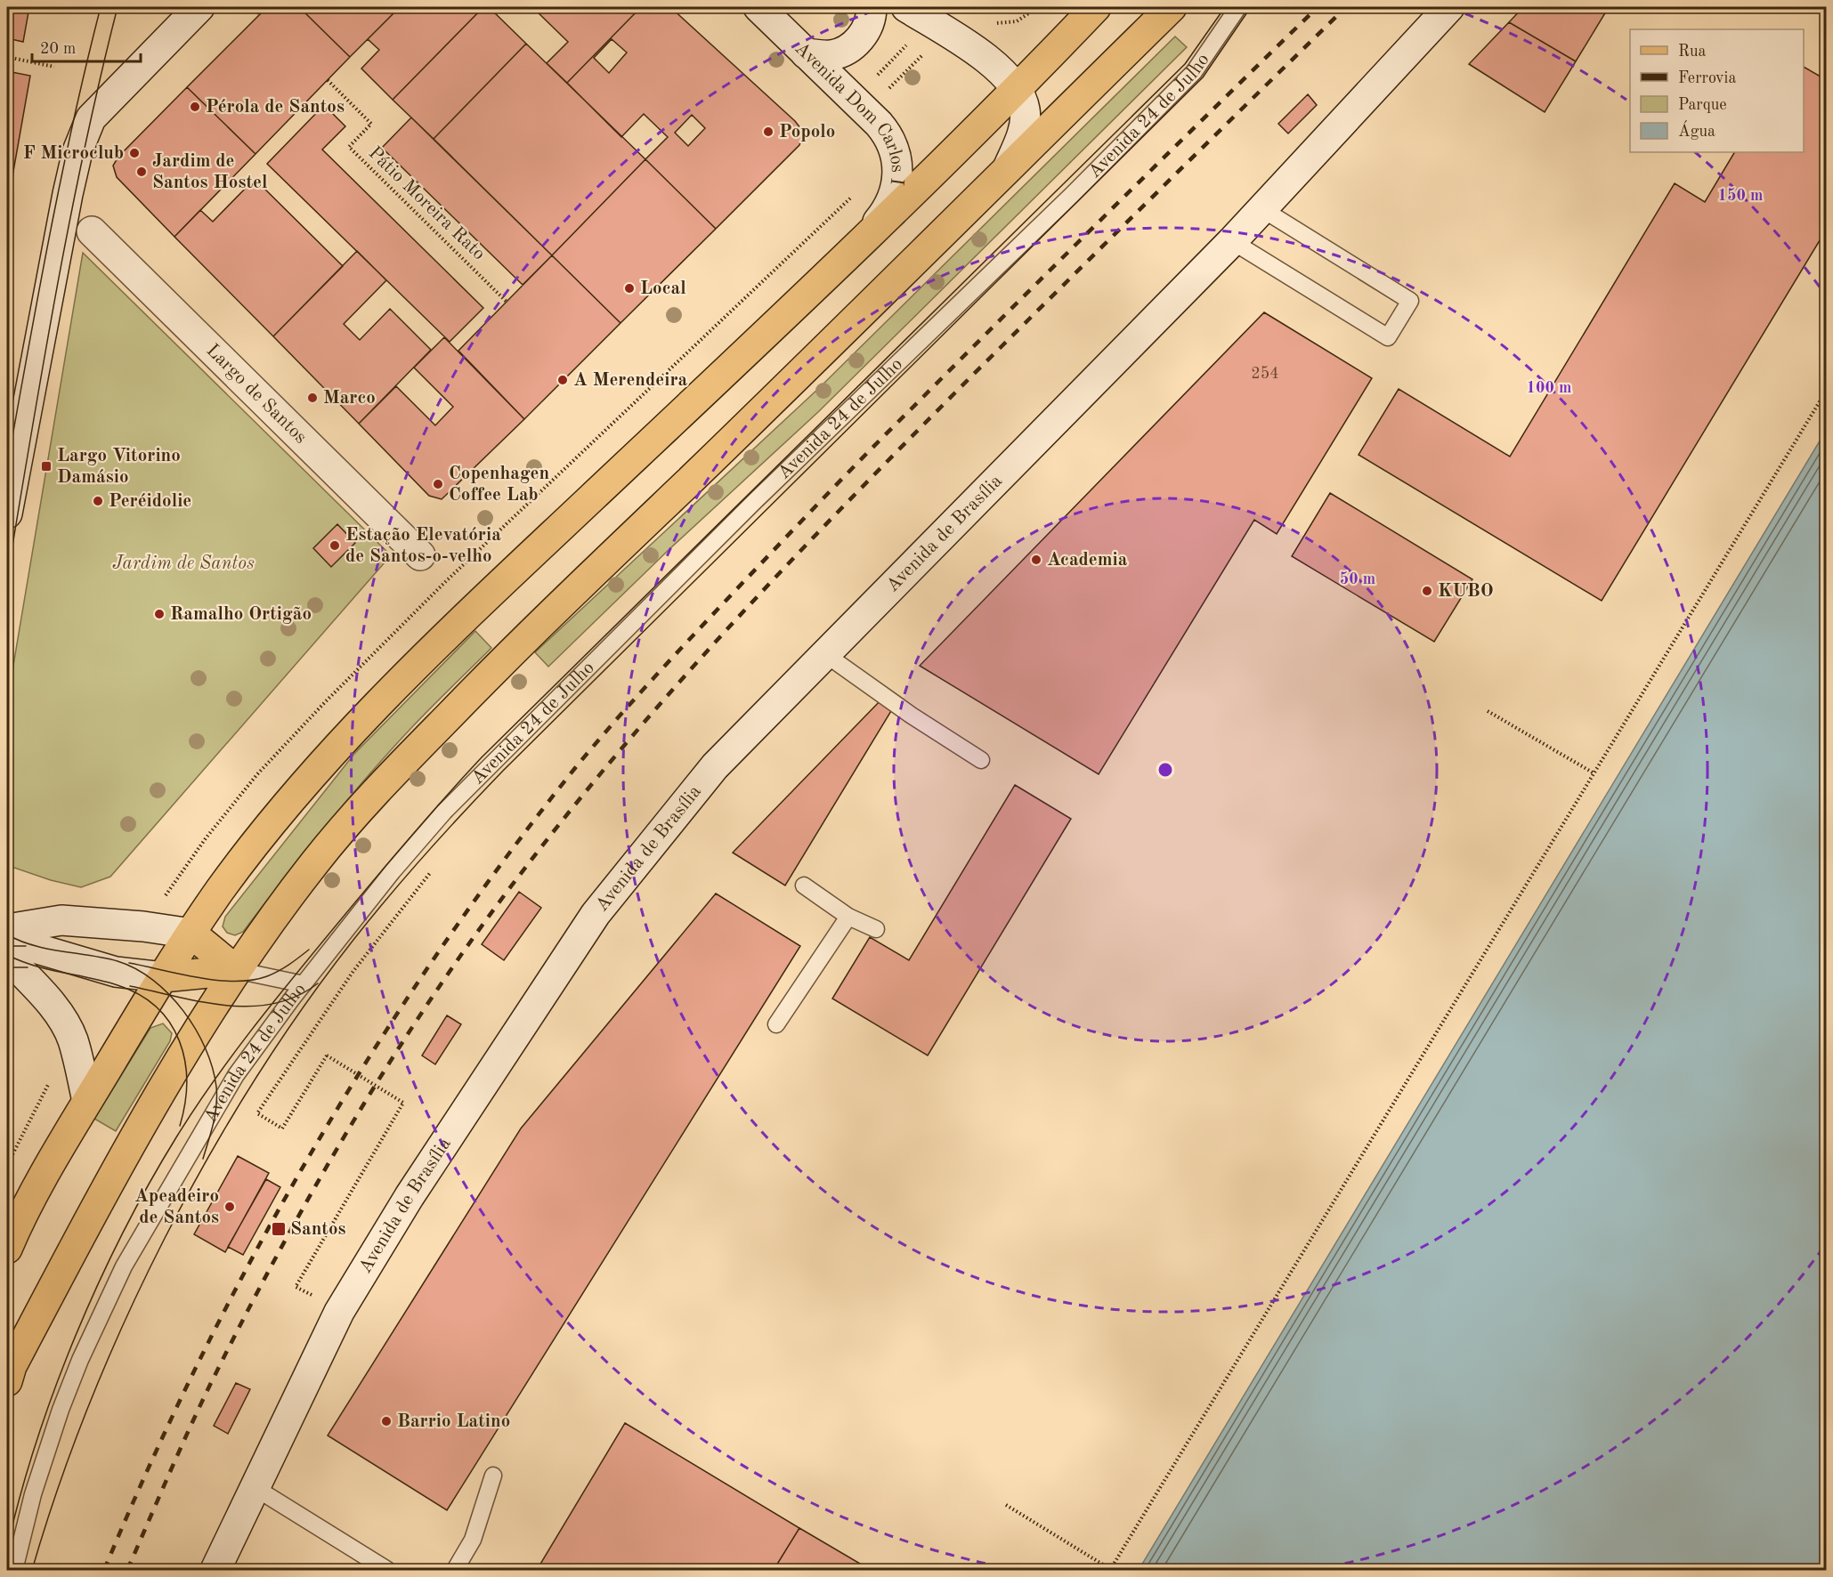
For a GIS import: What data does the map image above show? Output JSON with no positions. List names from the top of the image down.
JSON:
{
  "streets": {
    "street": ["Avenida Dom Carlos I", "Largo de Santos", "Avenida de Brasília"],
    "lane": ["Avenida 24 de Julho"],
    "path": ["Pátio Moreira Rato"]
  },
  "parks": ["Jardim de Santos"],
  "places": {
    "other": [
      "Pérola de Santos",
      "Popolo",
      "F Microclub",
      "Jardim de Santos Hostel",
      "Local",
      "A Merendeira",
      "Marco",
      "Copenhagen Coffee Lab",
      "Peréidolie",
      "Estação Elevatória de Santos-o-velho",
      "Academia",
      "KUBO",
      "Ramalho Ortigão",
      "Apeadeiro de Santos",
      "Barrio Latino"
    ],
    "transit": ["Largo Vitorino Damásio", "Santos"]
  },
  "house_numbers": ["254"],
  "legend": [
    "Rua",
    "Ferrovia",
    "Parque",
    "Água"
  ],
  "scale_bar": "20 m",
  "rings": ["150 m", "100 m", "50 m"]
}
